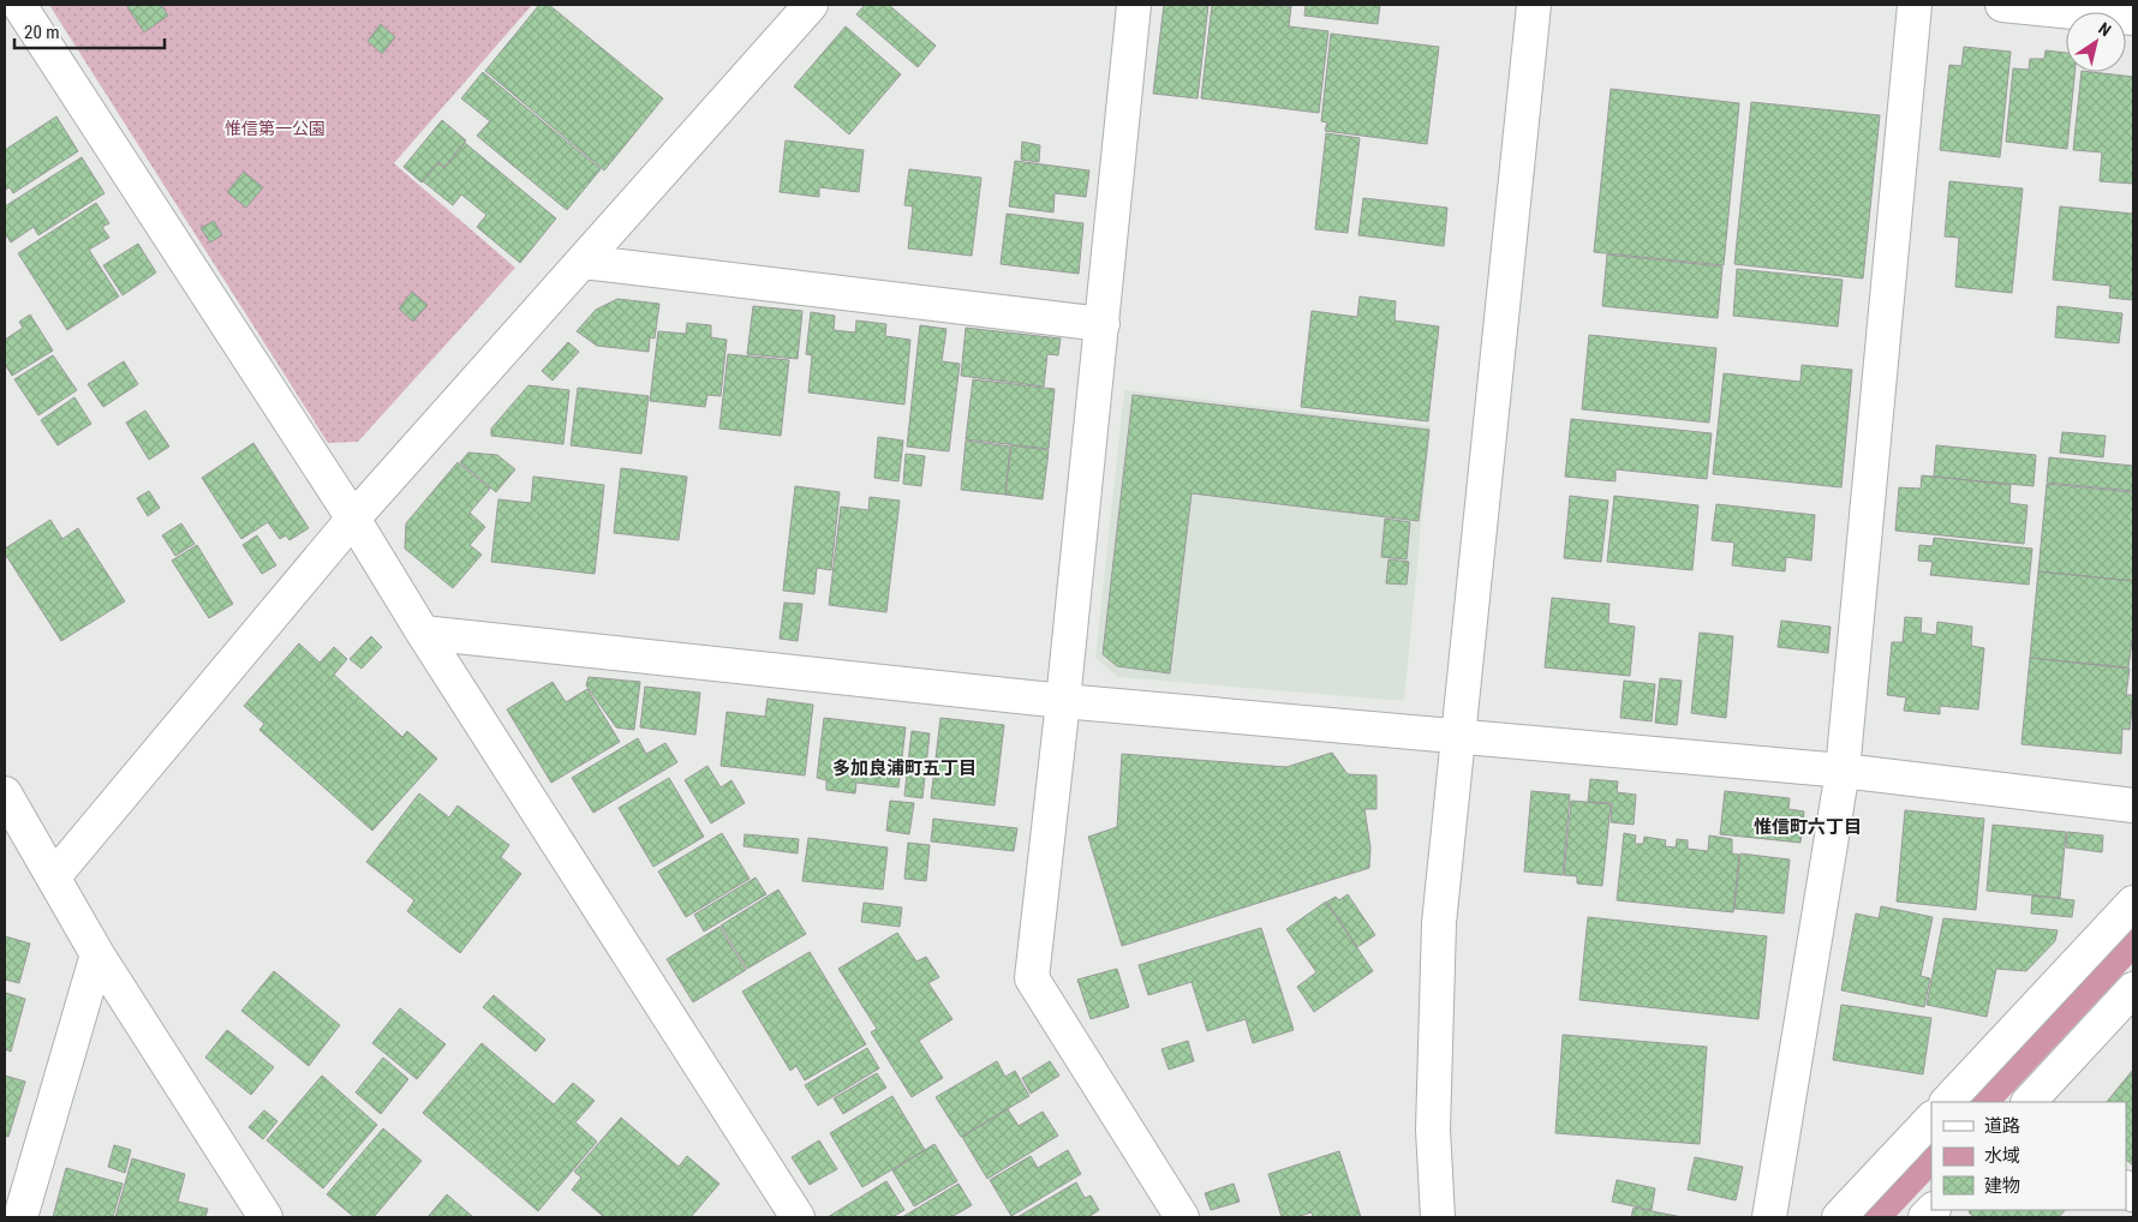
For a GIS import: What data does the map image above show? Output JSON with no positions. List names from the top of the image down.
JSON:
{
  "districts": ["多加良浦町五丁目", "惟信町六丁目"],
  "parks": ["惟信第一公園"],
  "legend": ["道路", "水域", "建物"],
  "scale_bar": "20 m",
  "north": "top right"
}
